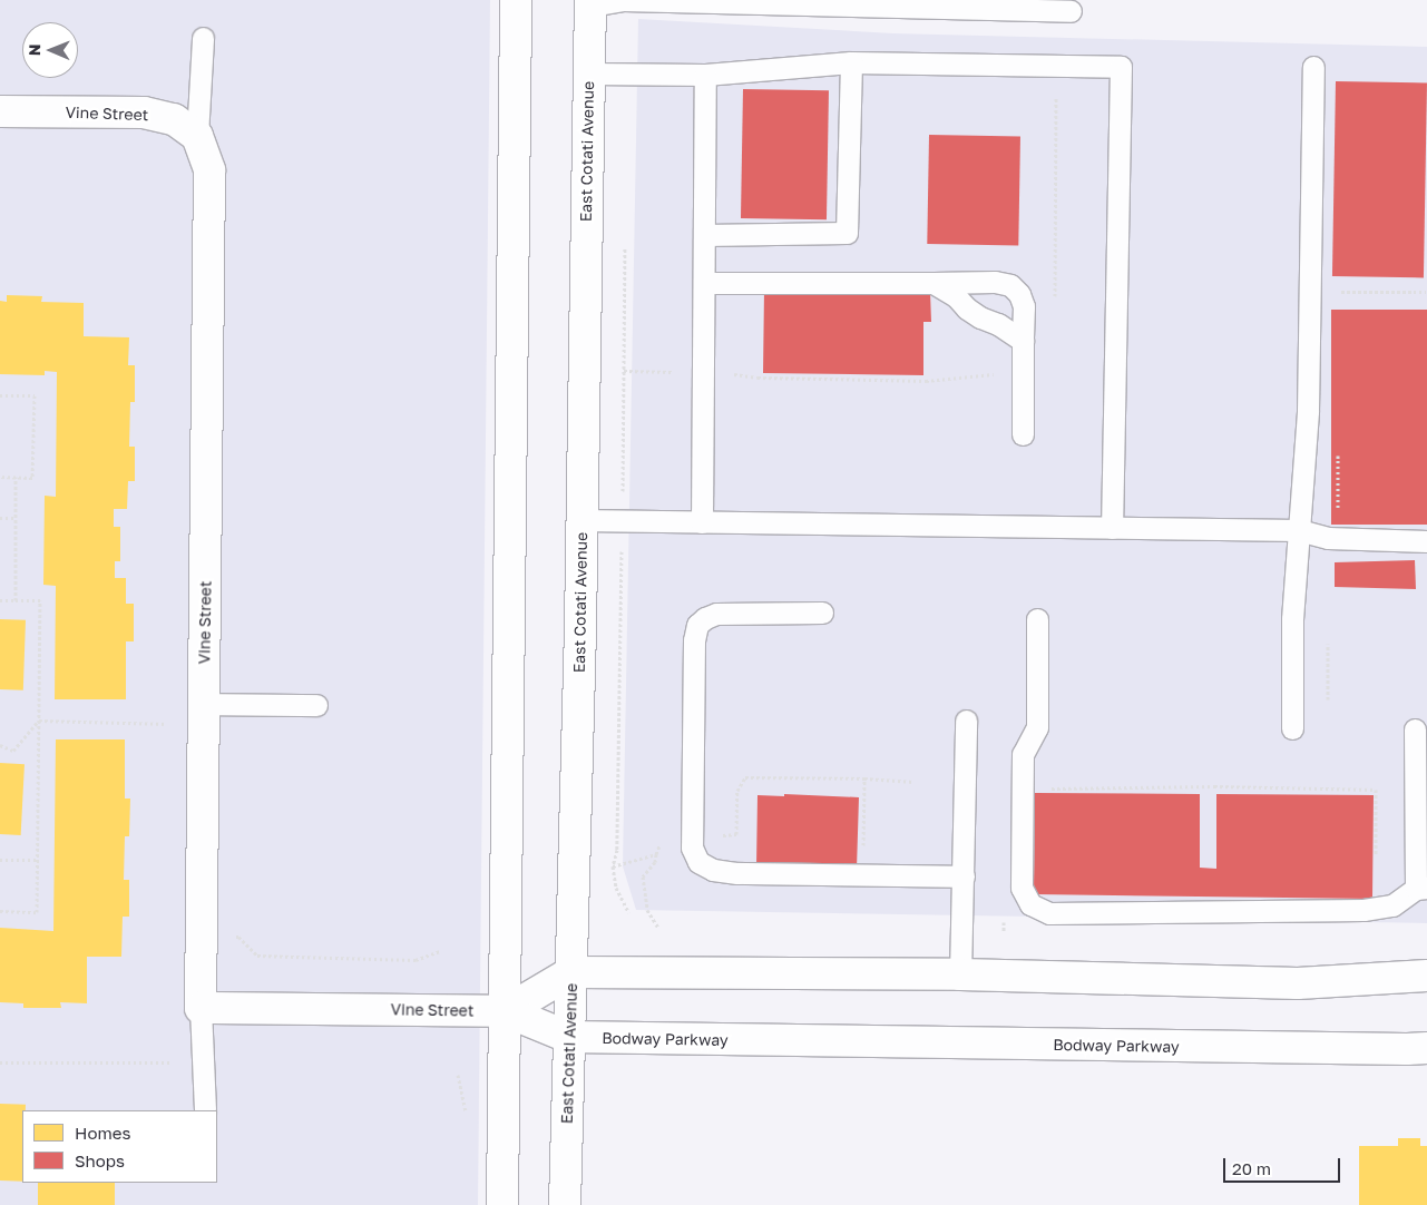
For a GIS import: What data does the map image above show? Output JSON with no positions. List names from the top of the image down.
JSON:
{
  "streets": {
    "street": ["Vine Street", "East Cotati Avenue", "Bodway Parkway"]
  },
  "crossings": [
    ["Vine Street", "Bodway Parkway"],
    ["East Cotati Avenue", "Bodway Parkway"]
  ],
  "legend": ["Homes", "Shops"],
  "scale_bar": "20 m",
  "north": "left"
}
